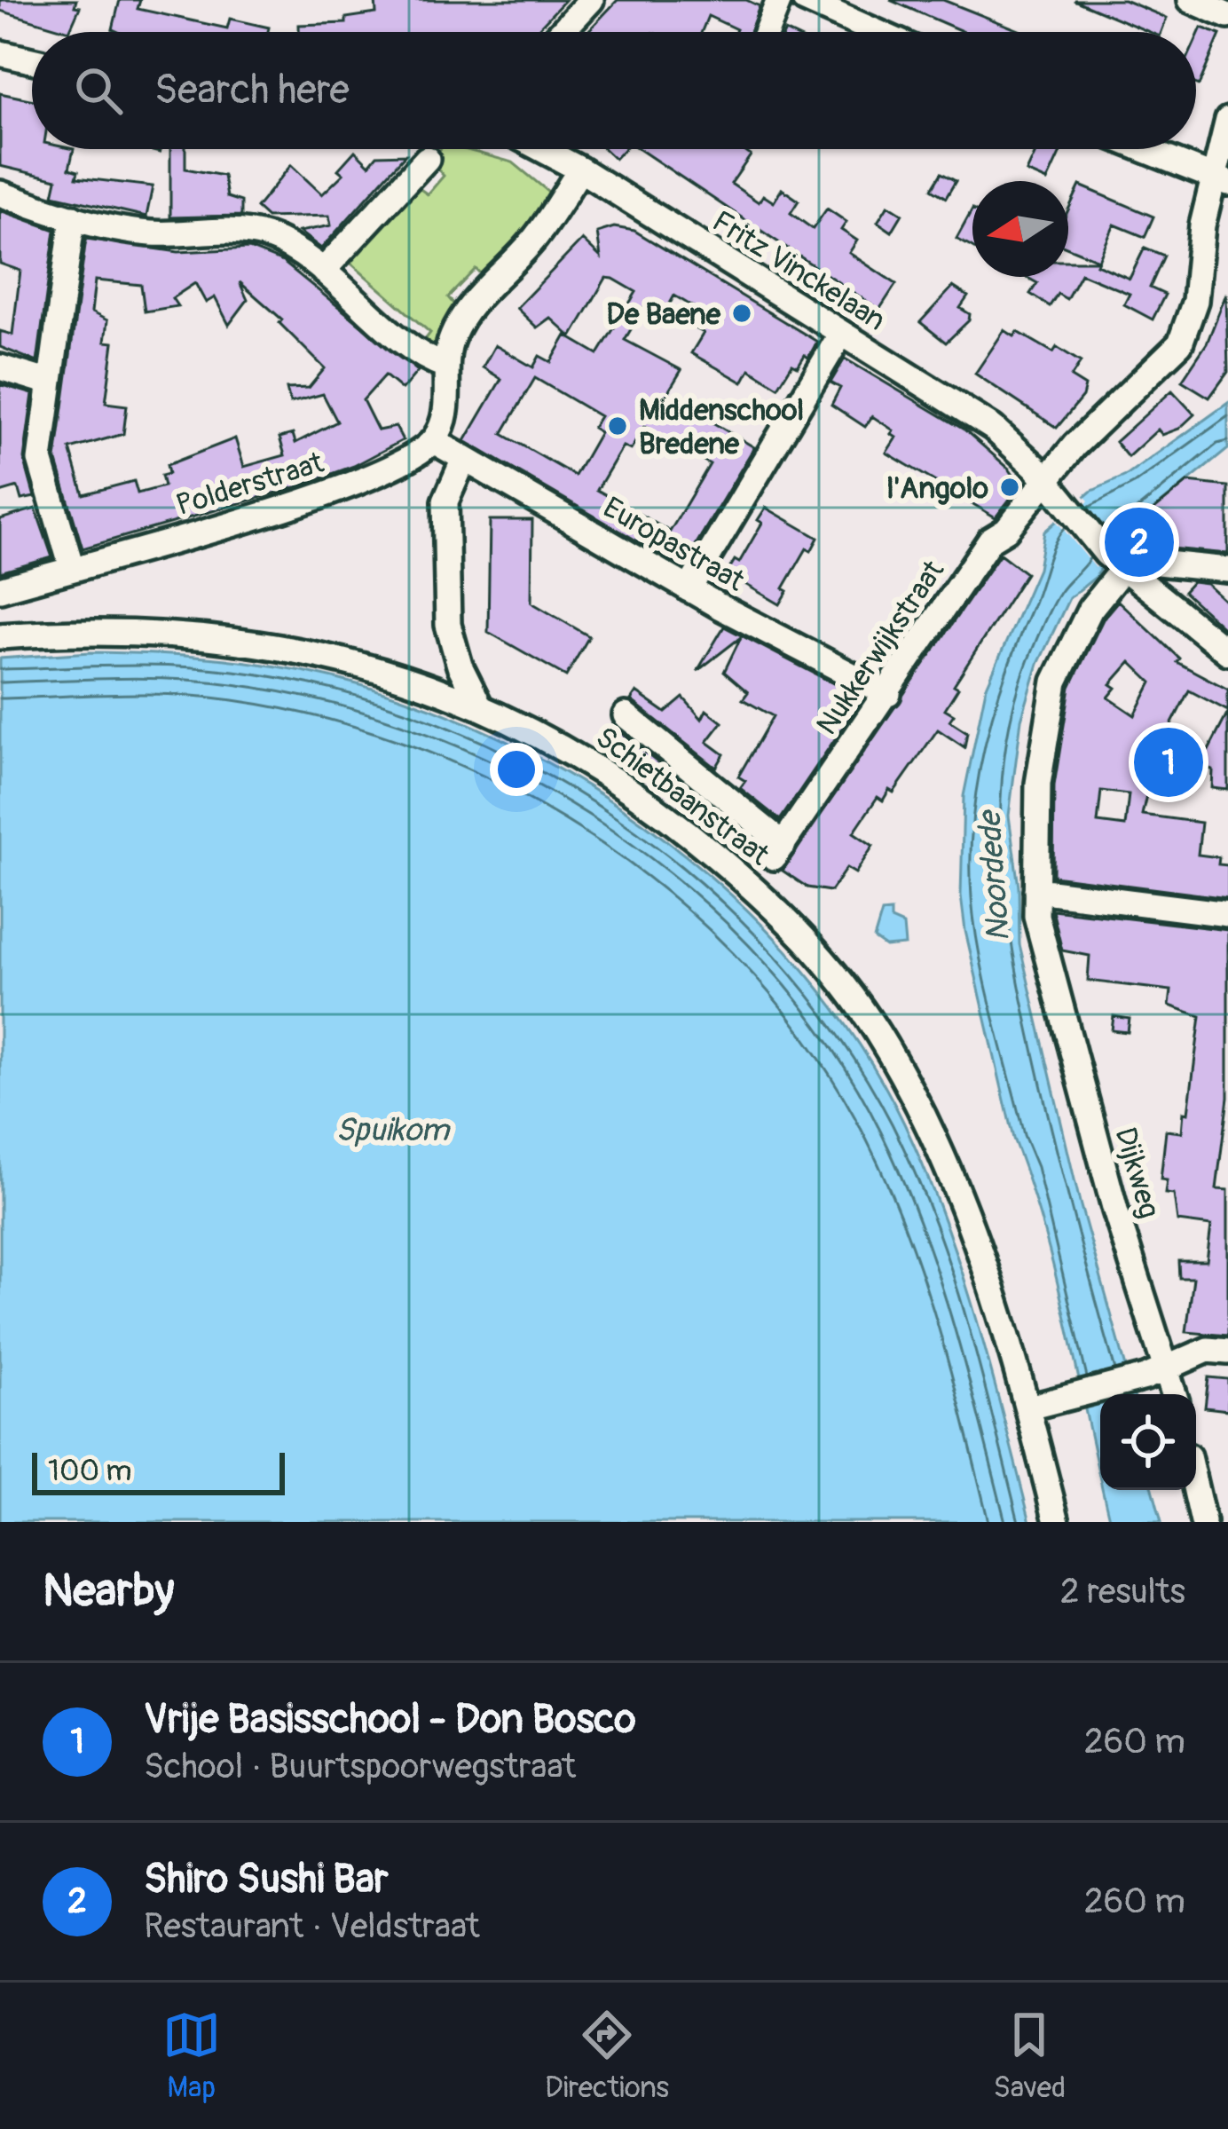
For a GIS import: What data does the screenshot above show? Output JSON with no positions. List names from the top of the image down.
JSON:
{
  "streets": {
    "street": [
      "Fritz Vinckelaan",
      "Polderstraat",
      "Europastraat",
      "Nukkerwijkstraat",
      "Schietbaanstraat",
      "Dijkweg"
    ]
  },
  "crossings": [
    ["Fritz Vinckelaan", "Nukkerwijkstraat"],
    ["Fritz Vinckelaan", "Dijkweg"],
    ["Polderstraat", "Europastraat"],
    ["Europastraat", "Nukkerwijkstraat"]
  ],
  "water": ["Noordede", "Spuikom"],
  "places": ["De Baene", "Middenschool Bredene", "l'Angolo"],
  "scale_bar": "100 m",
  "north": "left",
  "page": {
    "search": "Search here",
    "pins": ["2", "1"],
    "scale": "100 m",
    "heading": ["Nearby", "2 results"],
    "list": [
      {
        "mark": "1",
        "name": "Vrije Basisschool - Don Bosco",
        "note": "School · Buurtspoorwegstraat",
        "value": "260 m"
      },
      {
        "mark": "2",
        "name": "Shiro Sushi Bar",
        "note": "Restaurant · Veldstraat",
        "value": "260 m"
      }
    ],
    "nav": ["Map", "Directions", "Saved"]
  }
}
